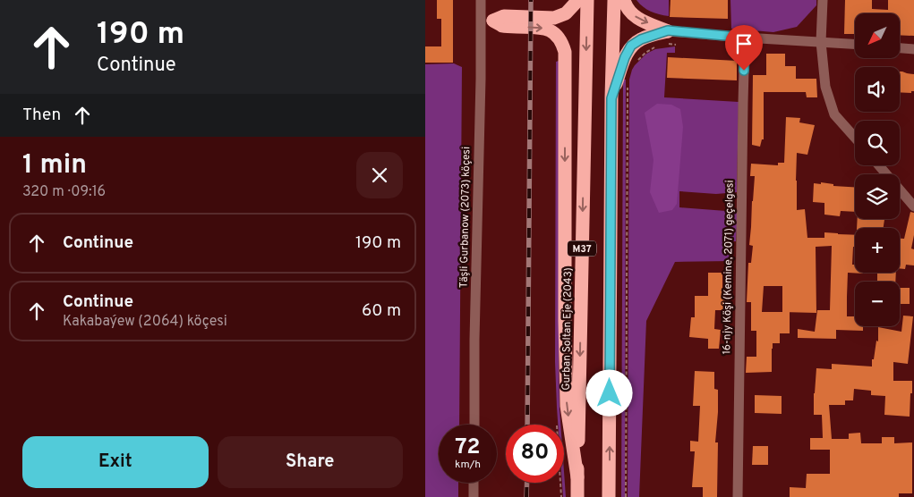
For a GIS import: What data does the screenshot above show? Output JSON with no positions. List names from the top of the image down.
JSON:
{
  "streets": {
    "highway": ["M37", "Gurban Soltan Eje (2043)"],
    "street": ["Täşli Gurbanow (2073) köçesi", "16-njy Köşi (Kemine, 2071) geçelgesi"]
  },
  "north": "bottom left",
  "page": {
    "turn": ["190 m", "Continue"],
    "map_buttons": ["+", "−"],
    "then": "Then",
    "heading": ["1 min", "320 m · 09:16"],
    "list": [
      {
        "name": "Continue",
        "value": "190 m"
      },
      {
        "name": "Continue",
        "note": "Kakabaýew (2064) köçesi",
        "value": "60 m"
      }
    ],
    "speed": "72 km/h",
    "limit": "80",
    "buttons": ["Exit", "Share"]
  }
}
